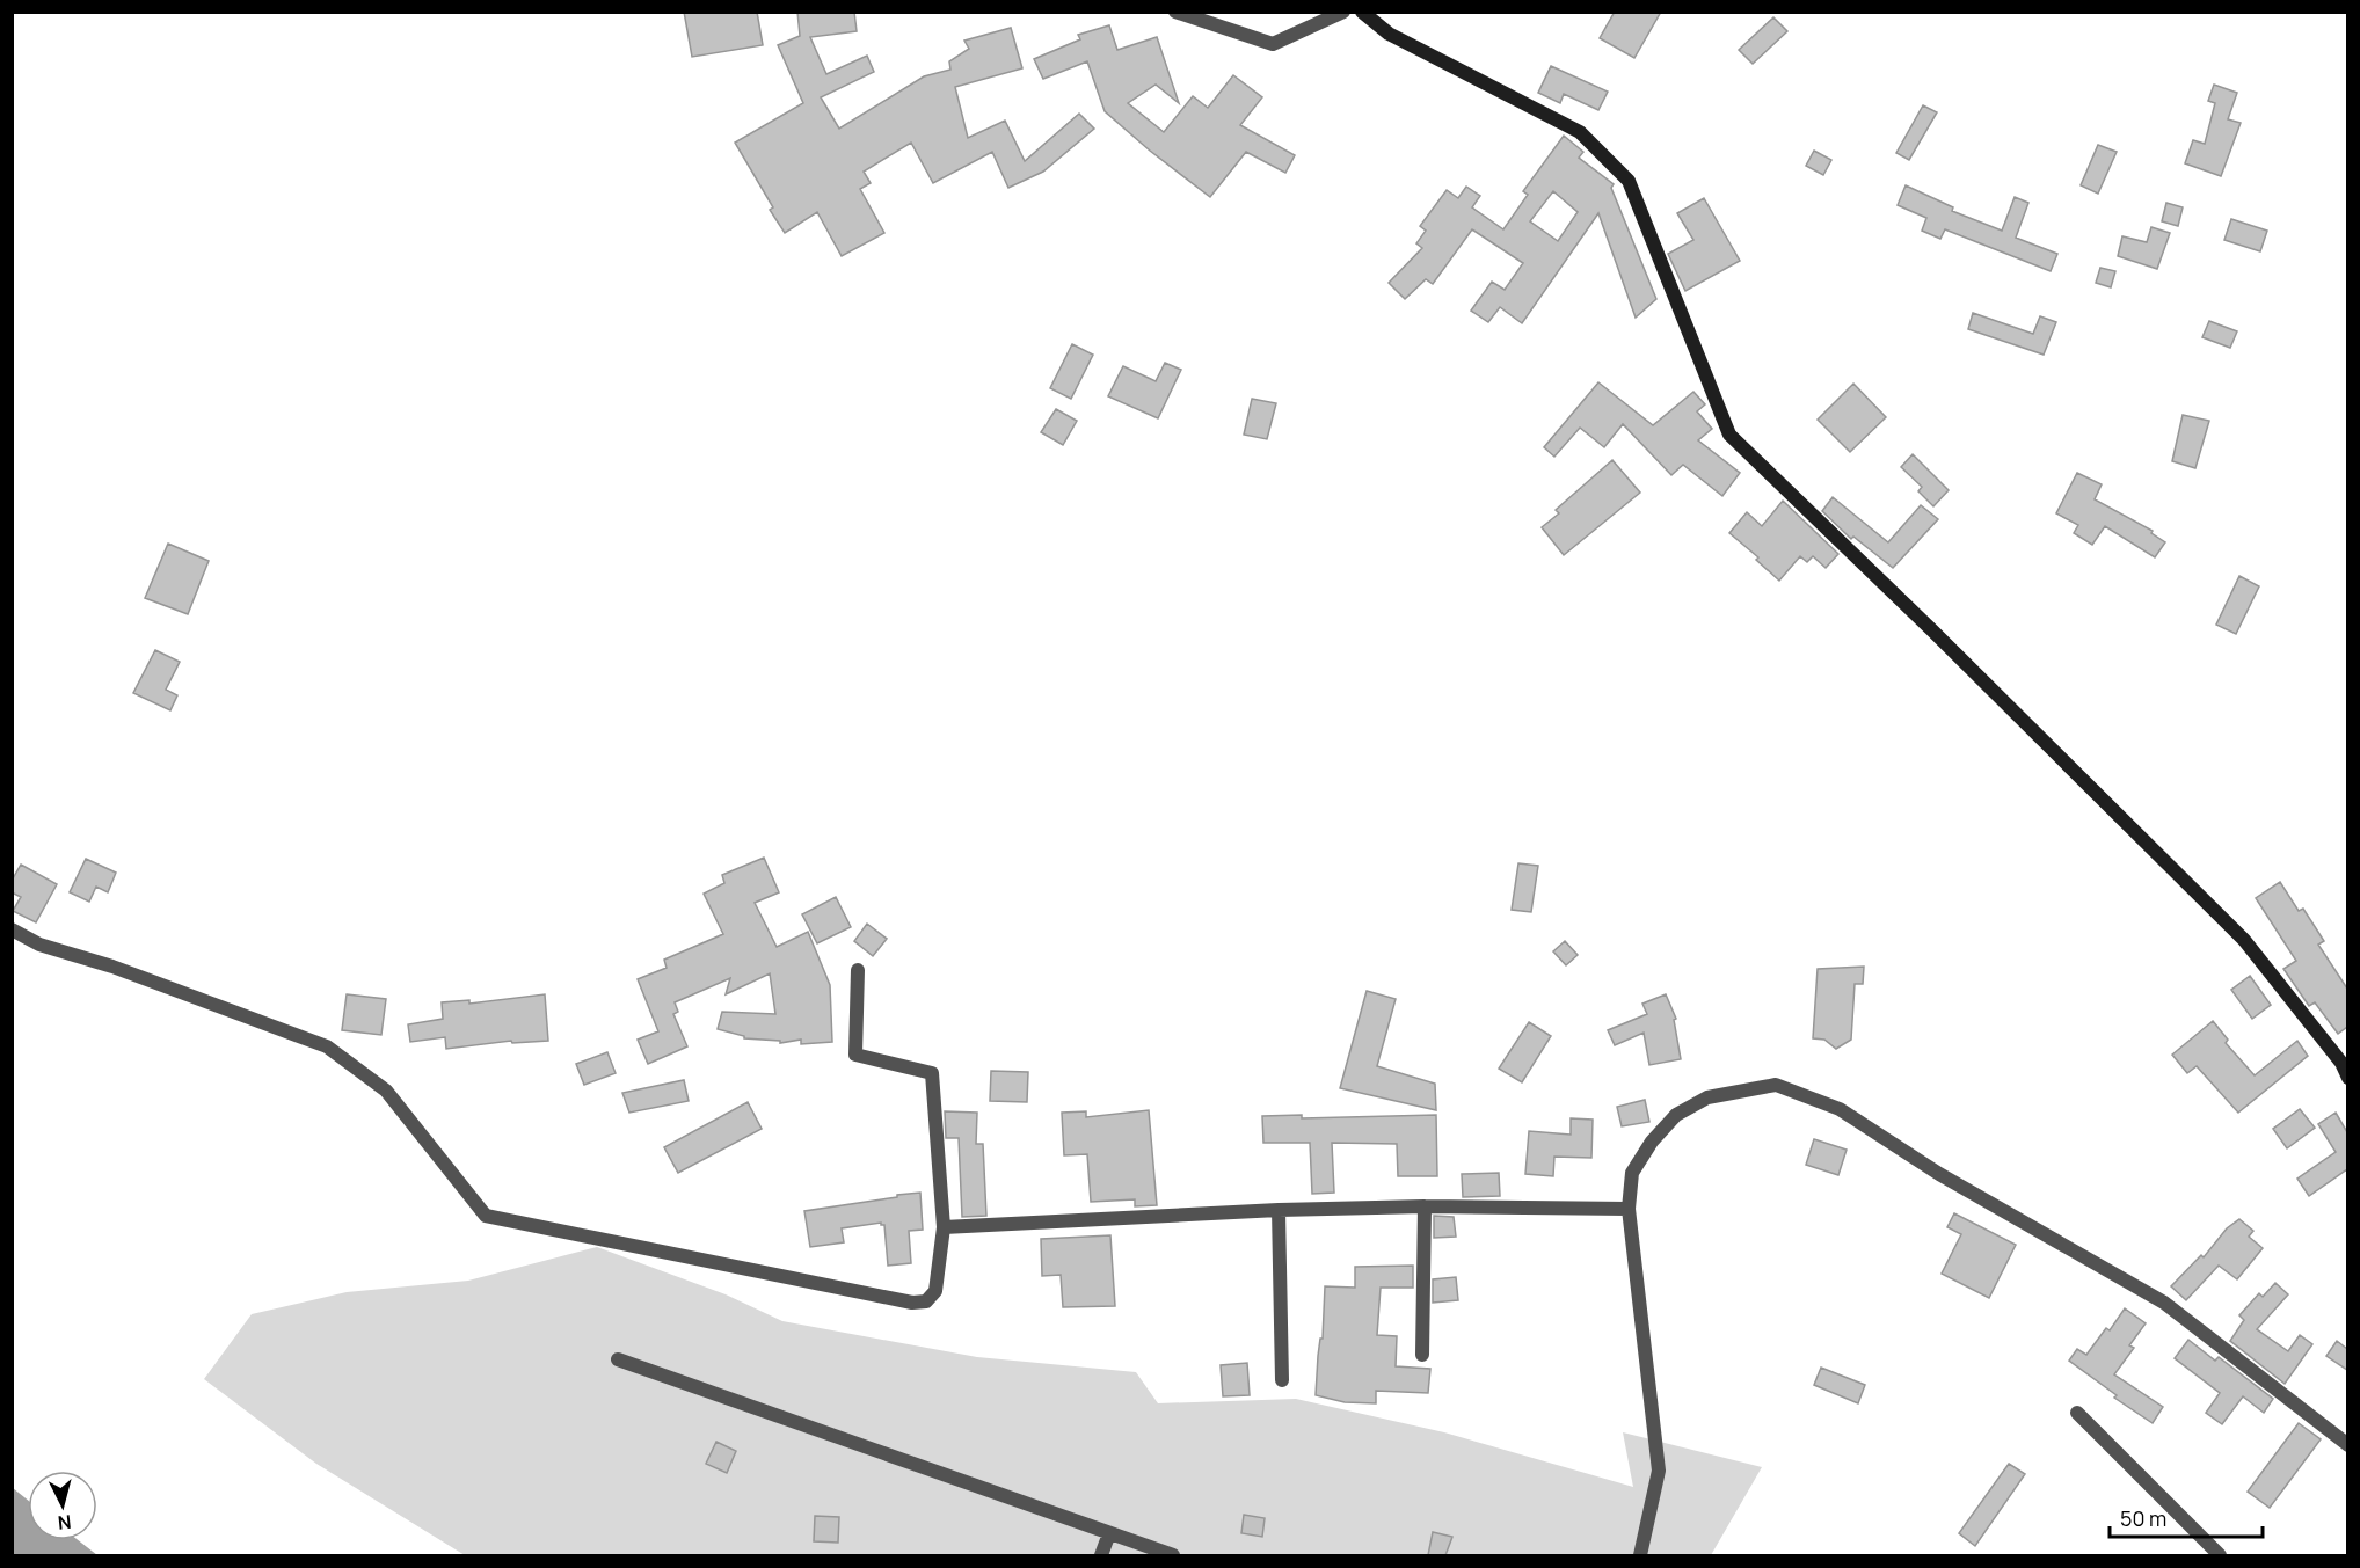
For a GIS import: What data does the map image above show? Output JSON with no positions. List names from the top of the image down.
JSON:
{
  "scale_bar": "50 m",
  "north": "bottom"
}
